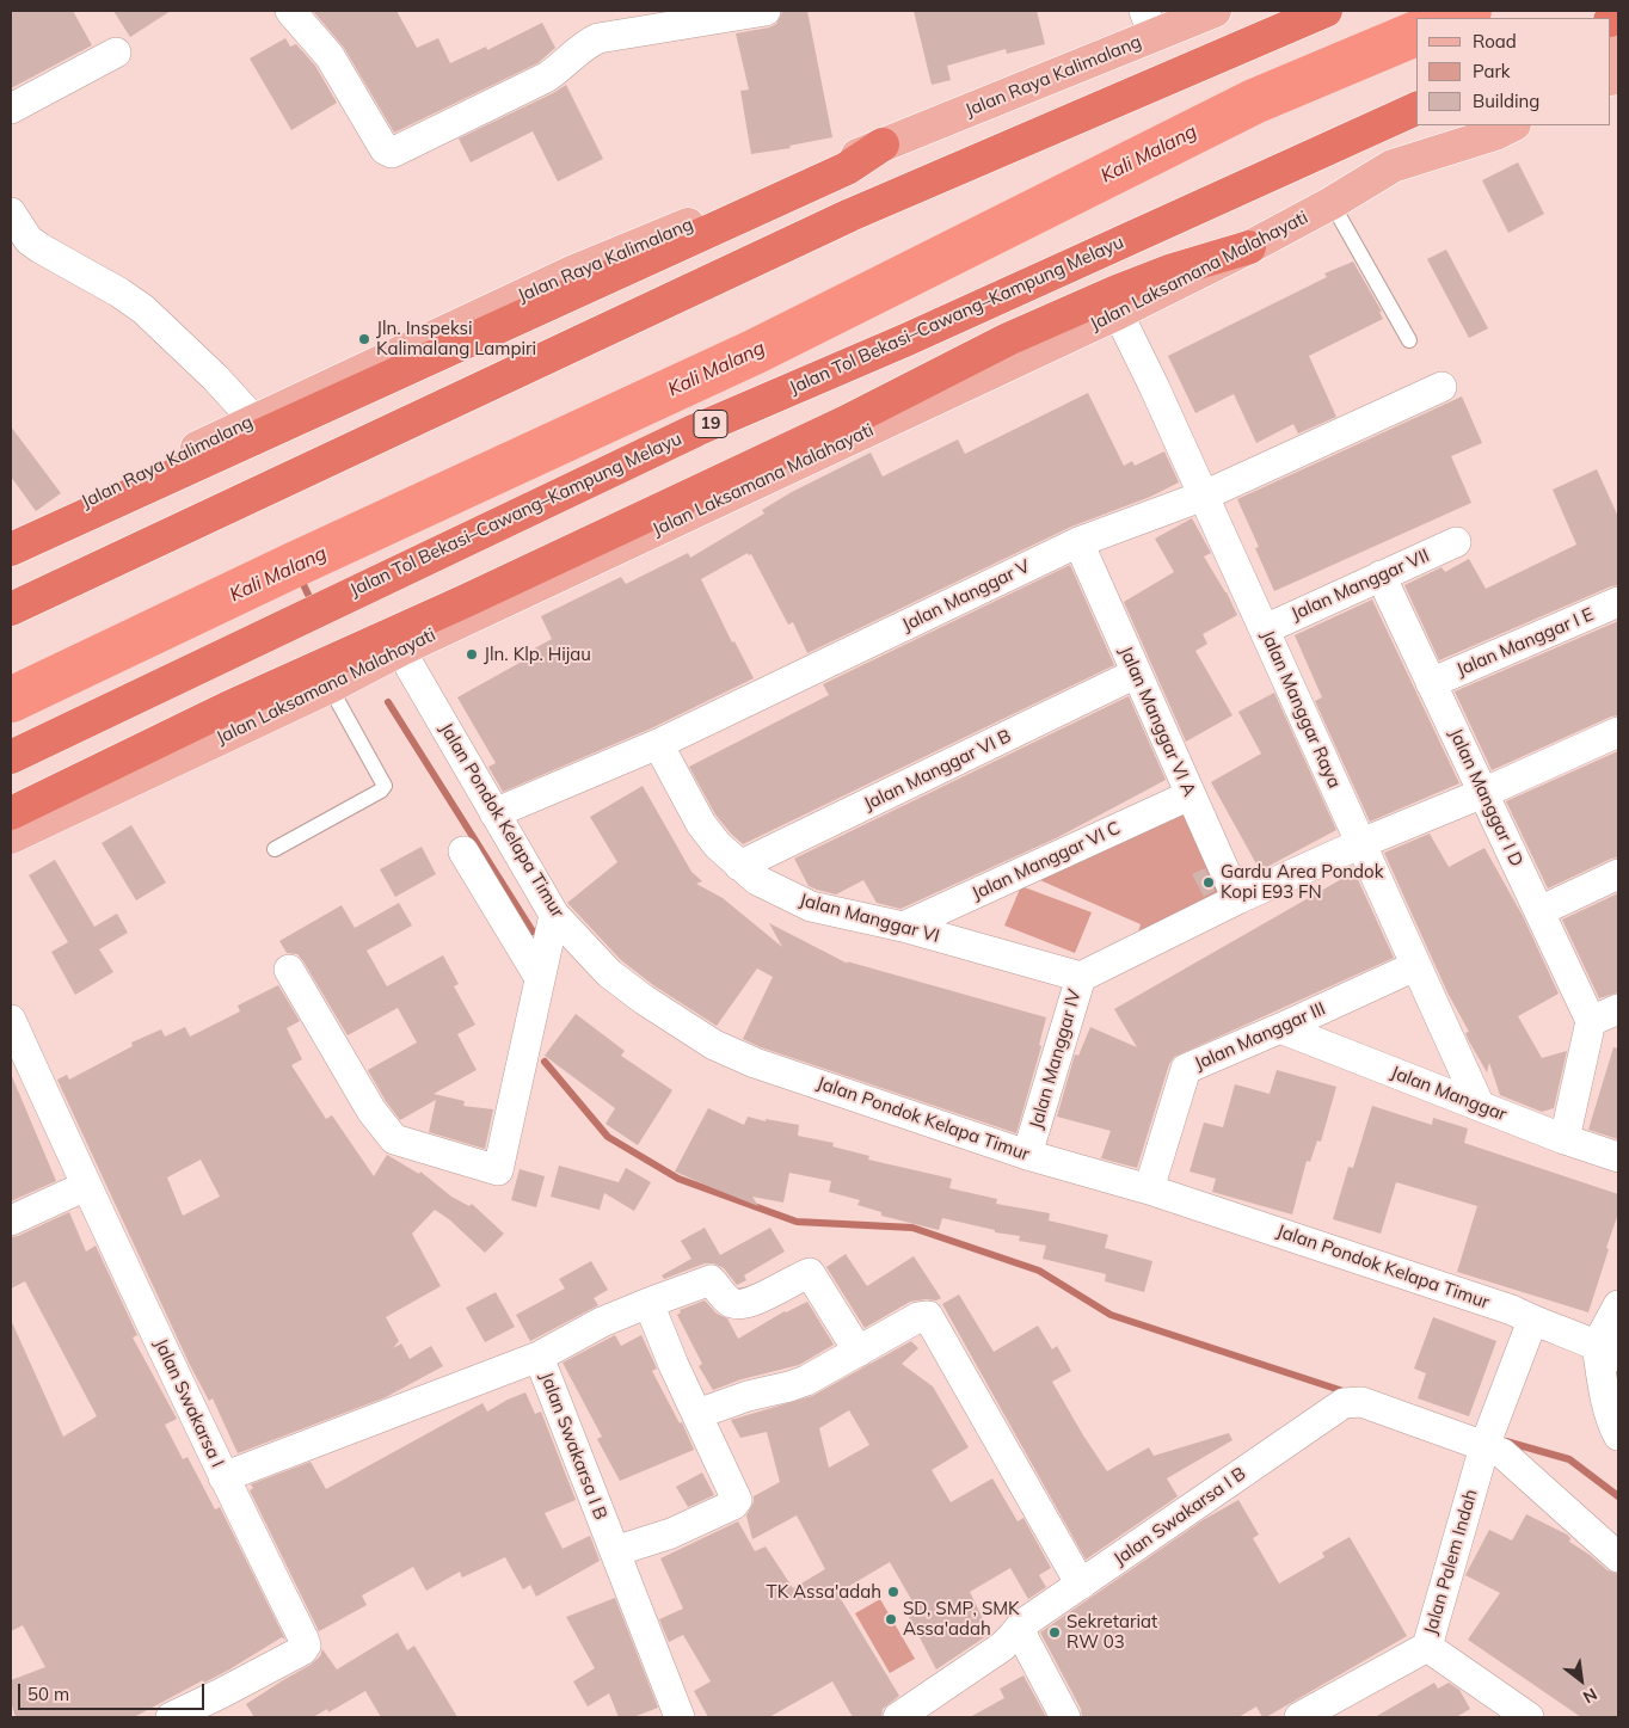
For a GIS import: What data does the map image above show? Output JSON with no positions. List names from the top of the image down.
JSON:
{
  "streets": {
    "highway": ["Jalan Tol Bekasi–Cawang–Kampung Melayu", "19"],
    "main road": ["Jalan Raya Kalimalang", "Jalan Laksamana Malahayati"],
    "street": [
      "Jalan Manggar VII",
      "Jalan Manggar V",
      "Jalan Manggar I E",
      "Jalan Manggar Raya",
      "Jalan Manggar VI A",
      "Jalan Manggar VI B",
      "Jalan Manggar I D",
      "Jalan Pondok Kelapa Timur",
      "Jalan Manggar VI C",
      "Jalan Manggar VI",
      "Jalan Manggar III",
      "Jalan Manggar IV",
      "Jalan Manggar",
      "Jalan Swakarsa I",
      "Jalan Swakarsa I B",
      "Jalan Palem Indah"
    ]
  },
  "crossings": [
    ["Jalan Laksamana Malahayati", "Jalan Manggar Raya"],
    ["Jalan Laksamana Malahayati", "Jalan Pondok Kelapa Timur"],
    ["Jalan Manggar VII", "Jalan Manggar Raya"],
    ["Jalan Manggar VII", "Jalan Manggar I D"],
    ["Jalan Manggar V", "Jalan Manggar Raya"],
    ["Jalan Manggar V", "Jalan Manggar VI A"],
    ["Jalan Manggar V", "Jalan Pondok Kelapa Timur"],
    ["Jalan Manggar V", "Jalan Manggar VI"],
    ["Jalan Manggar I E", "Jalan Manggar I D"],
    ["Jalan Manggar Raya", "Jalan Manggar III"],
    ["Jalan Manggar Raya", "Jalan Manggar IV"],
    ["Jalan Manggar Raya", "Jalan Manggar"],
    ["Jalan Manggar VI A", "Jalan Manggar VI B"],
    ["Jalan Manggar VI A", "Jalan Manggar VI C"],
    ["Jalan Manggar VI A", "Jalan Manggar IV"],
    ["Jalan Manggar VI B", "Jalan Manggar VI"],
    ["Jalan Manggar I D", "Jalan Manggar IV"],
    ["Jalan Pondok Kelapa Timur", "Jalan Manggar III"],
    ["Jalan Pondok Kelapa Timur", "Jalan Manggar IV"],
    ["Jalan Pondok Kelapa Timur", "Jalan Palem Indah"],
    ["Jalan Manggar VI C", "Jalan Manggar VI"],
    ["Jalan Manggar VI", "Jalan Manggar IV"],
    ["Jalan Manggar III", "Jalan Manggar"],
    ["Jalan Swakarsa I", "Jalan Swakarsa I B"],
    ["Jalan Swakarsa I B", "Jalan Palem Indah"]
  ],
  "water": ["Kali Malang"],
  "places": [
    "Jln. Inspeksi Kalimalang Lampiri",
    "Jln. Klp. Hijau",
    "Gardu Area Pondok Kopi E93 FN",
    "TK Assa'adah",
    "SD, SMP, SMK Assa'adah",
    "Sekretariat RW 03"
  ],
  "legend": ["Road", "Park", "Building"],
  "scale_bar": "50 m",
  "north": "bottom right"
}
